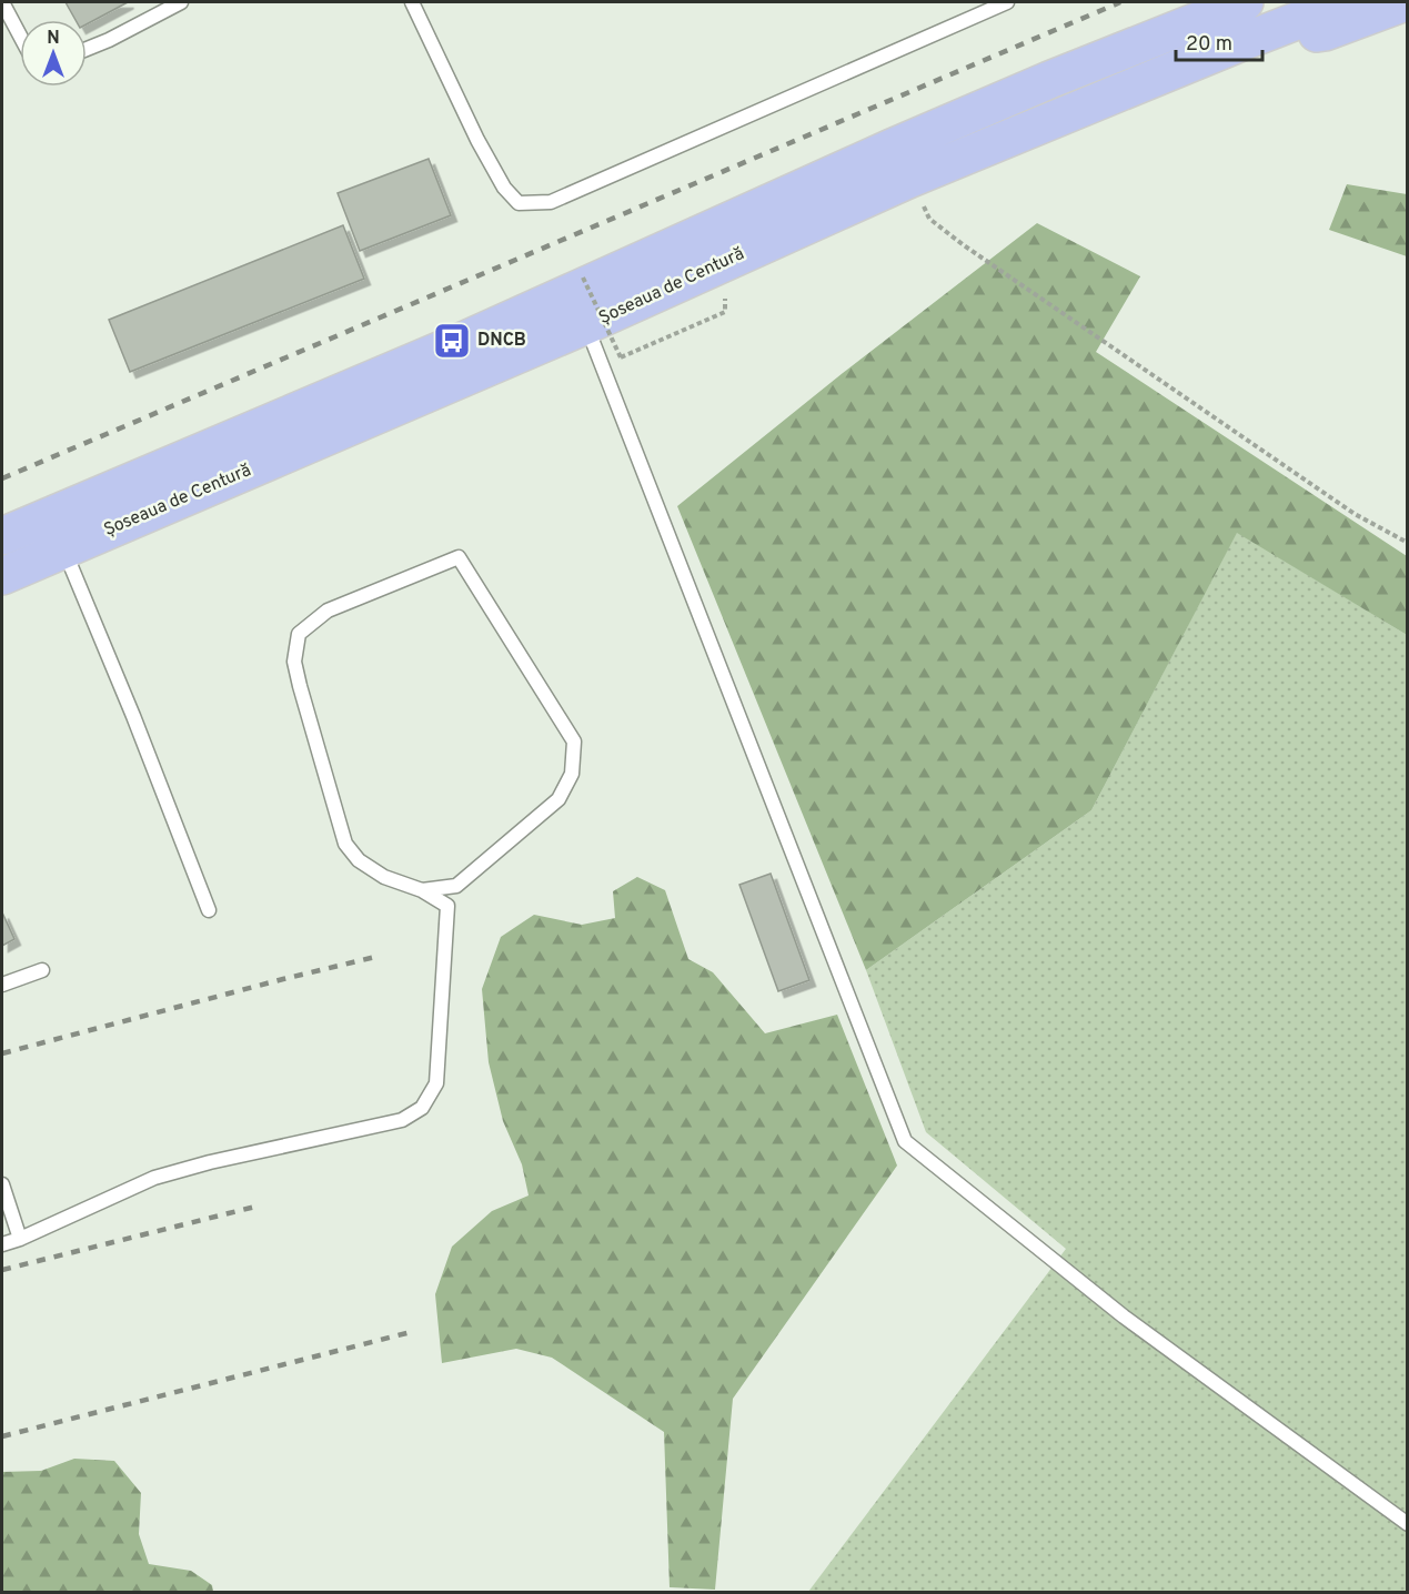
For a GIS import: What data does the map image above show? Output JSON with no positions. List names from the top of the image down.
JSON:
{
  "streets": {
    "main road": ["Șoseaua de Centură"]
  },
  "places": {
    "bus stop": ["DNCB"]
  },
  "scale_bar": "20 m",
  "north": "top"
}
